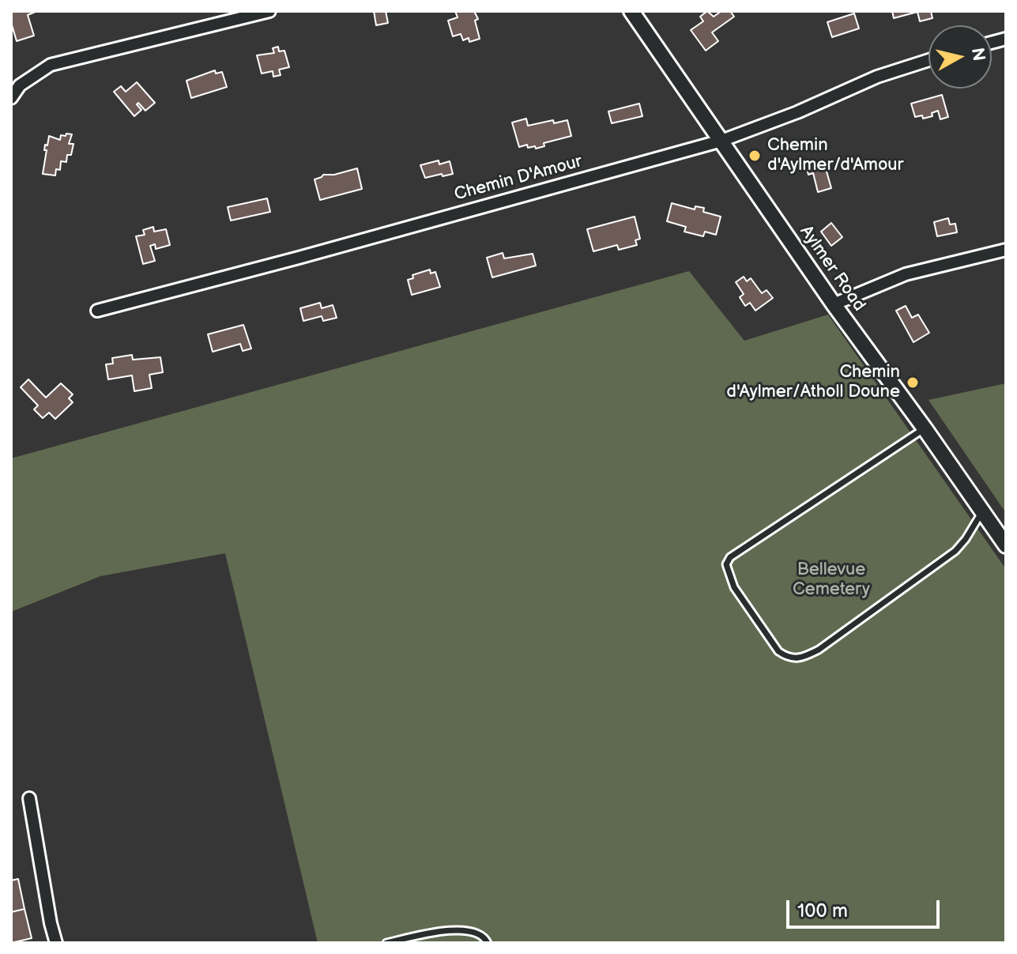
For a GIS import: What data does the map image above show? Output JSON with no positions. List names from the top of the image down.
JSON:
{
  "streets": {
    "main road": ["Aylmer Road"],
    "street": ["Chemin D'Amour"]
  },
  "crossings": [
    ["Chemin D'Amour", "Aylmer Road"]
  ],
  "parks": ["Bellevue Cemetery"],
  "places": ["Chemin d'Aylmer/d'Amour", "Chemin d'Aylmer/Atholl Doune"],
  "scale_bar": "100 m",
  "north": "right"
}
